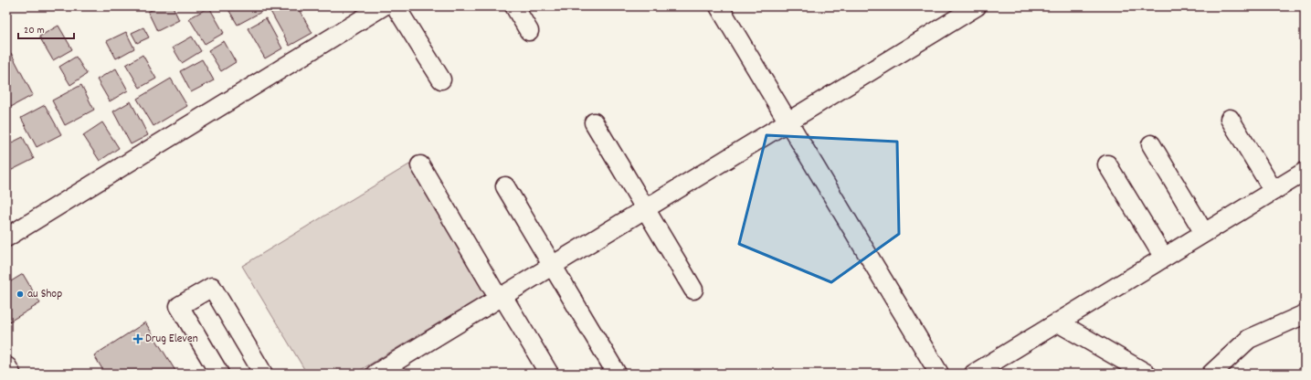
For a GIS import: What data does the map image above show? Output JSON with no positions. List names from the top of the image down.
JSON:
{
  "places": {
    "other": ["au Shop"],
    "health": ["Drug Eleven"]
  },
  "scale_bar": "20 m"
}
